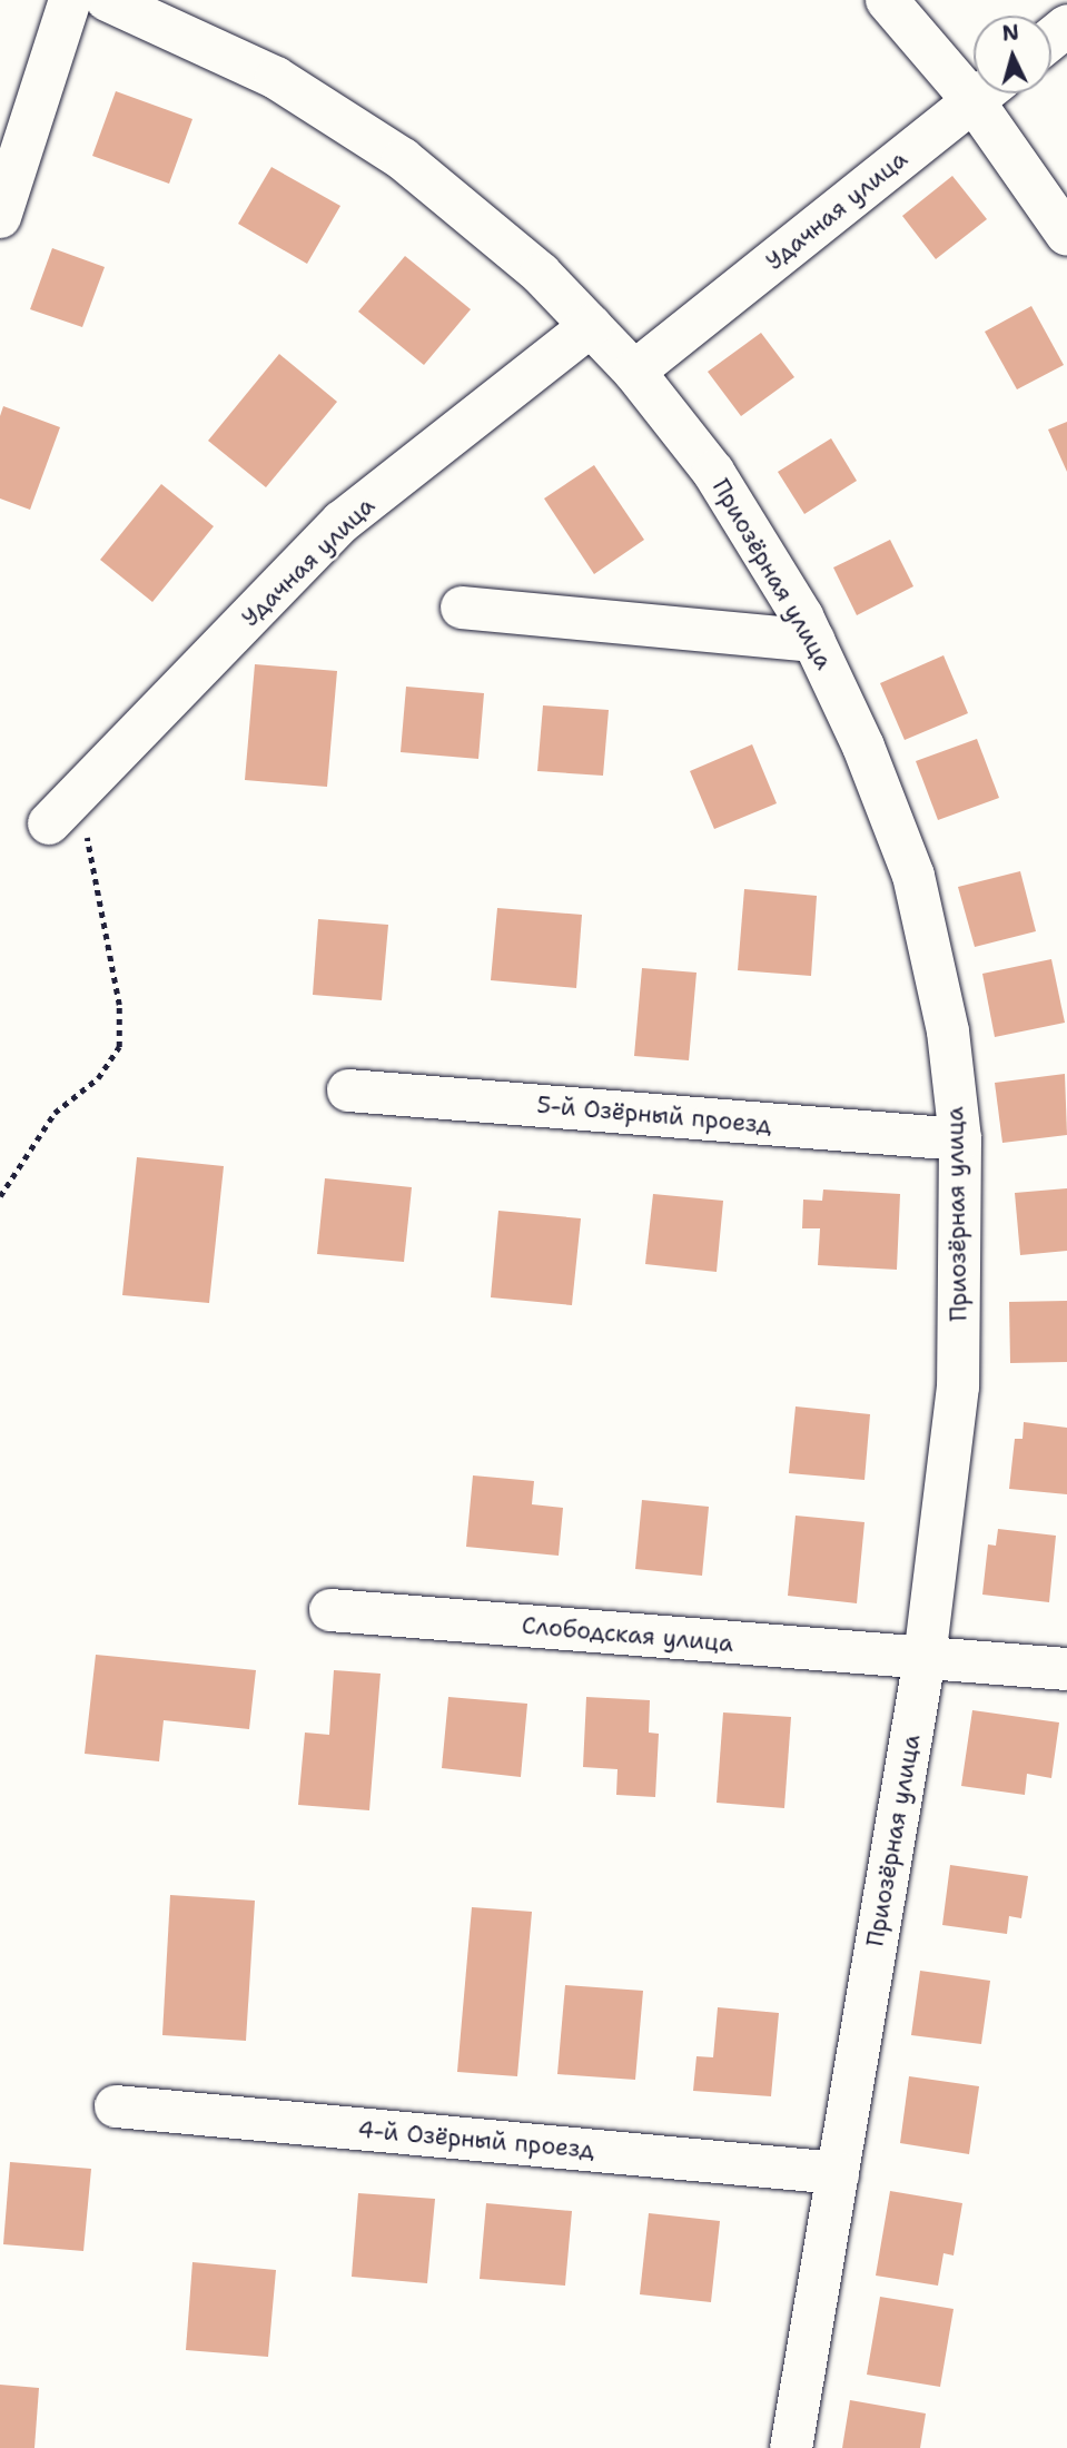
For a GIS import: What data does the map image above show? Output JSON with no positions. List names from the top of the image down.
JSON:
{
  "streets": {
    "street": [
      "Удачная улица",
      "Приозёрная улица",
      "5-й Озёрный проезд",
      "Слободская улица",
      "4-й Озёрный проезд"
    ]
  },
  "crossings": [
    ["Удачная улица", "Приозёрная улица"],
    ["Приозёрная улица", "5-й Озёрный проезд"],
    ["Приозёрная улица", "Слободская улица"],
    ["Приозёрная улица", "4-й Озёрный проезд"]
  ],
  "north": "top"
}
